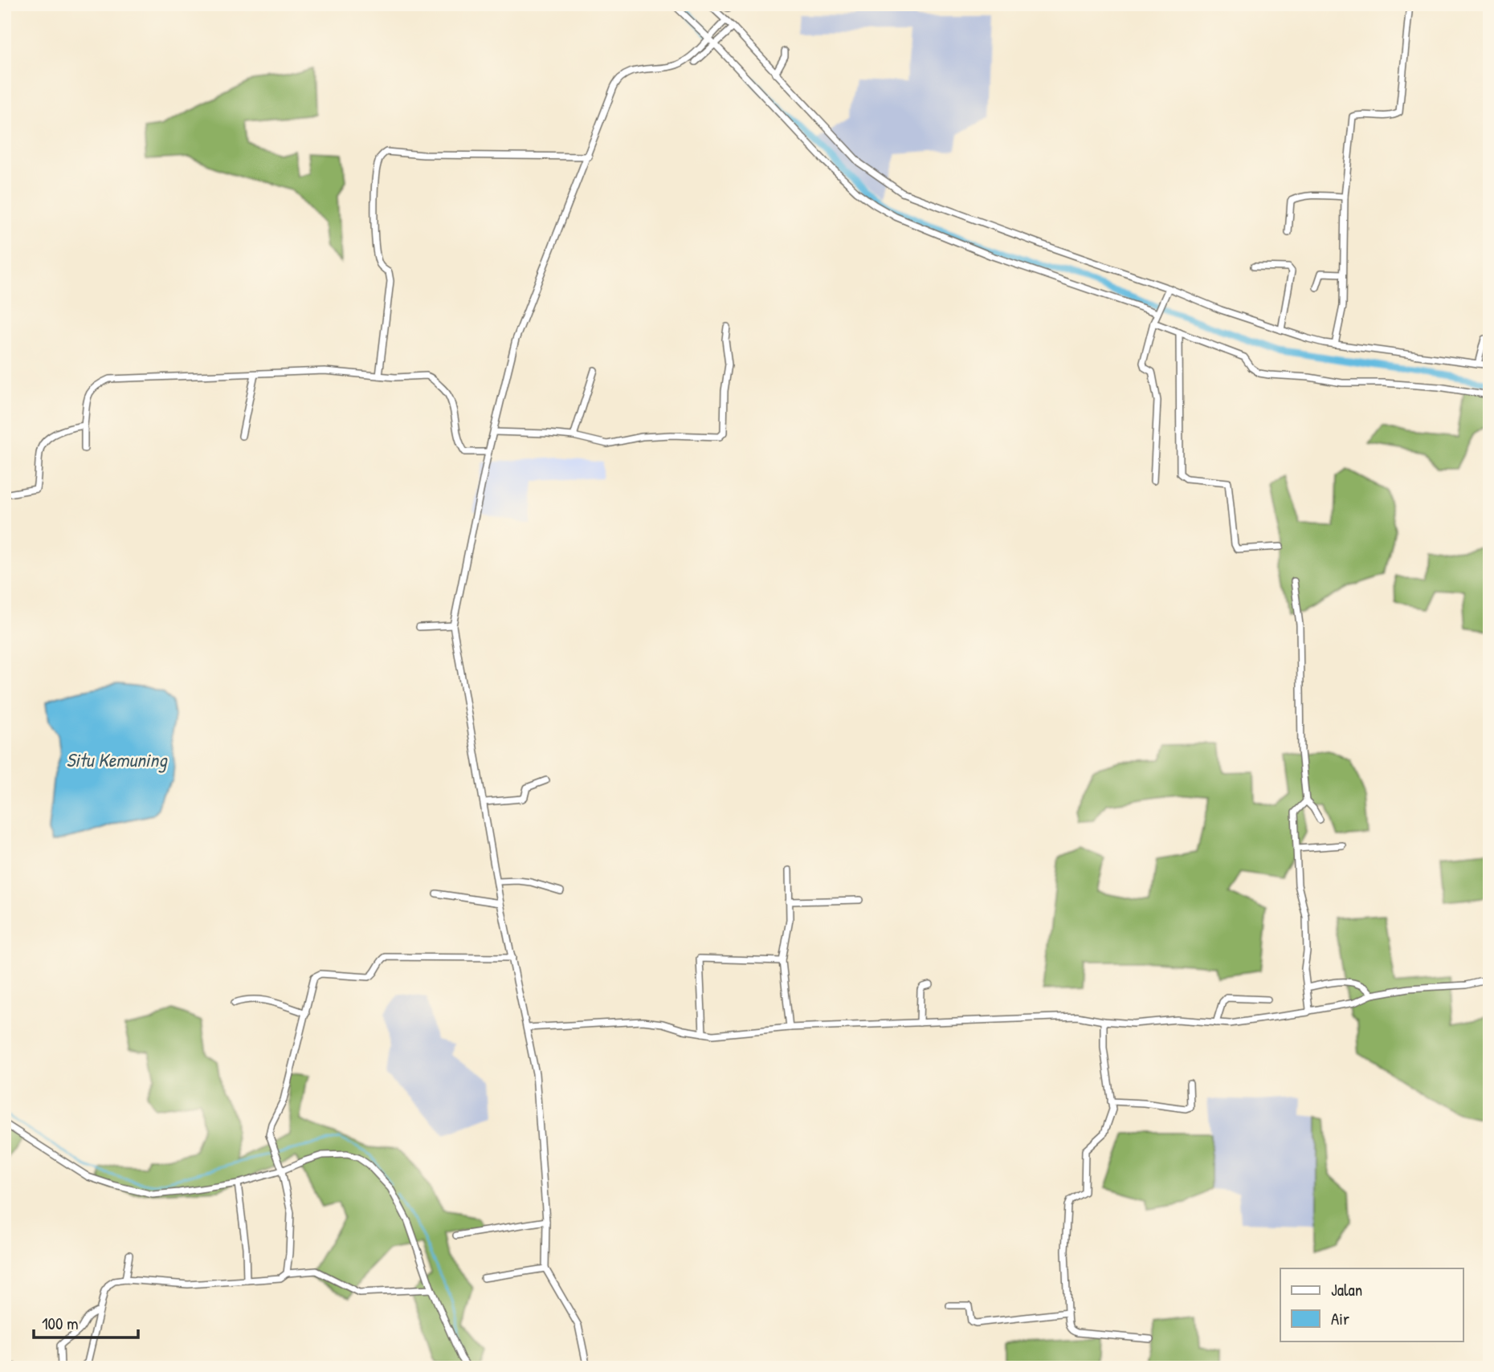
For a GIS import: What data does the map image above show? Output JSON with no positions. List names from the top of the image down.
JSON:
{
  "water": ["Situ Kemuning"],
  "legend": ["Jalan", "Air"],
  "scale_bar": "100 m"
}
